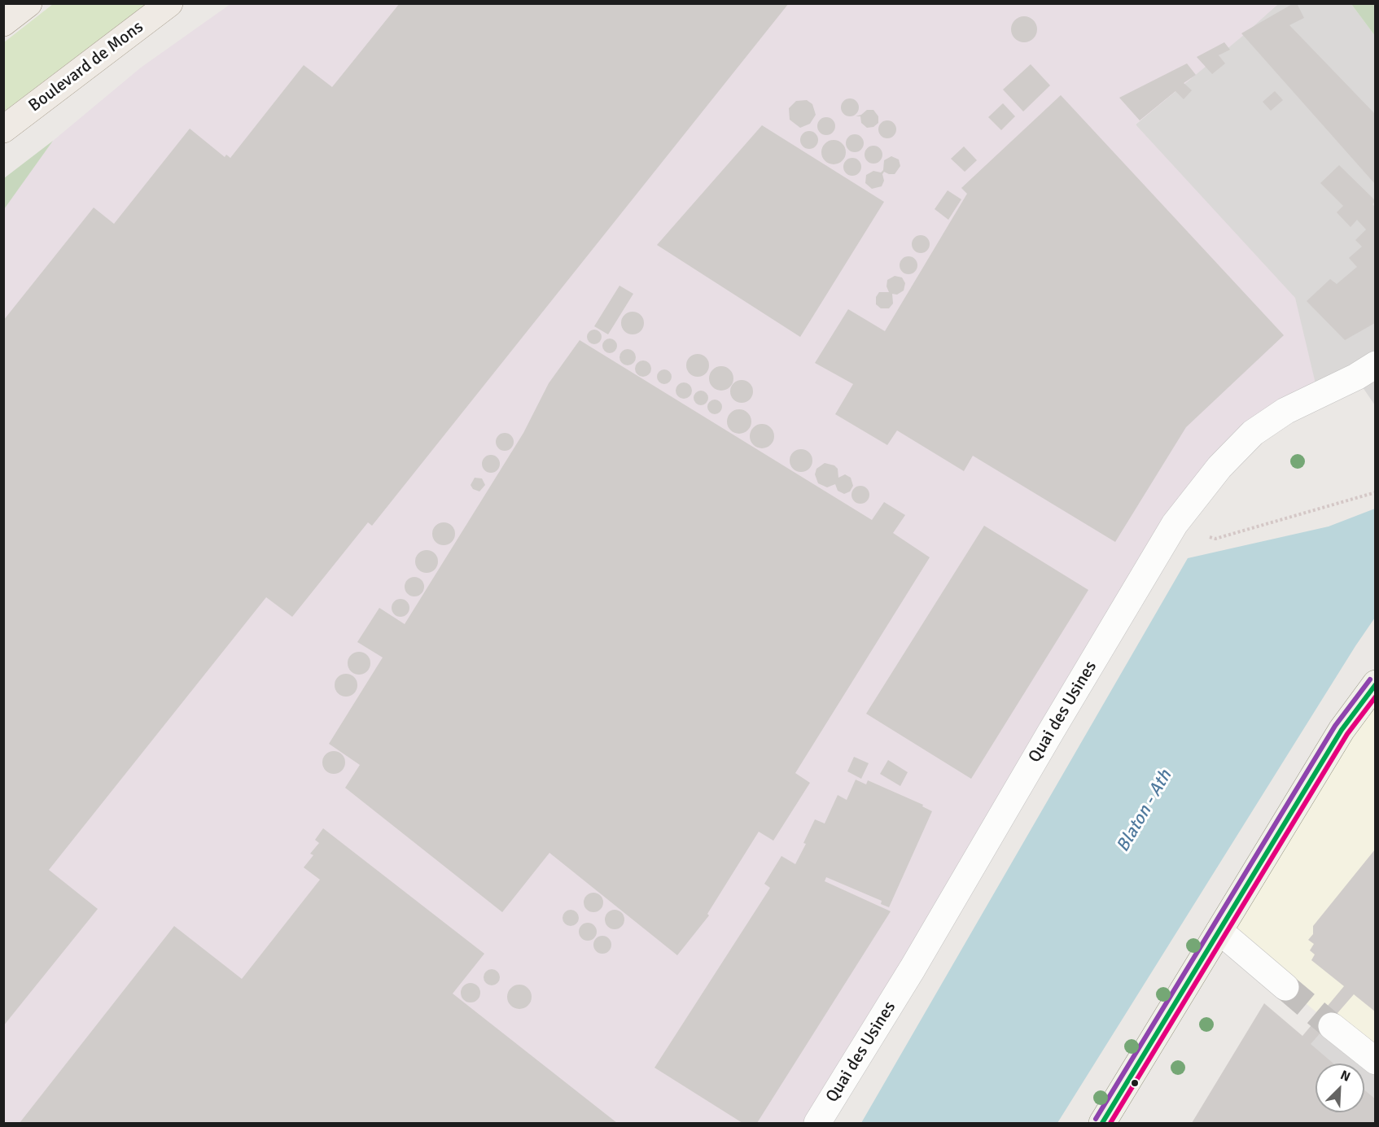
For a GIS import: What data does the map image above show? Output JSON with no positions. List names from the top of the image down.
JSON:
{
  "streets": {
    "main road": ["Boulevard de Mons"],
    "street": ["Quai des Usines"]
  },
  "water": ["Blaton - Ath"],
  "north": "top right"
}
